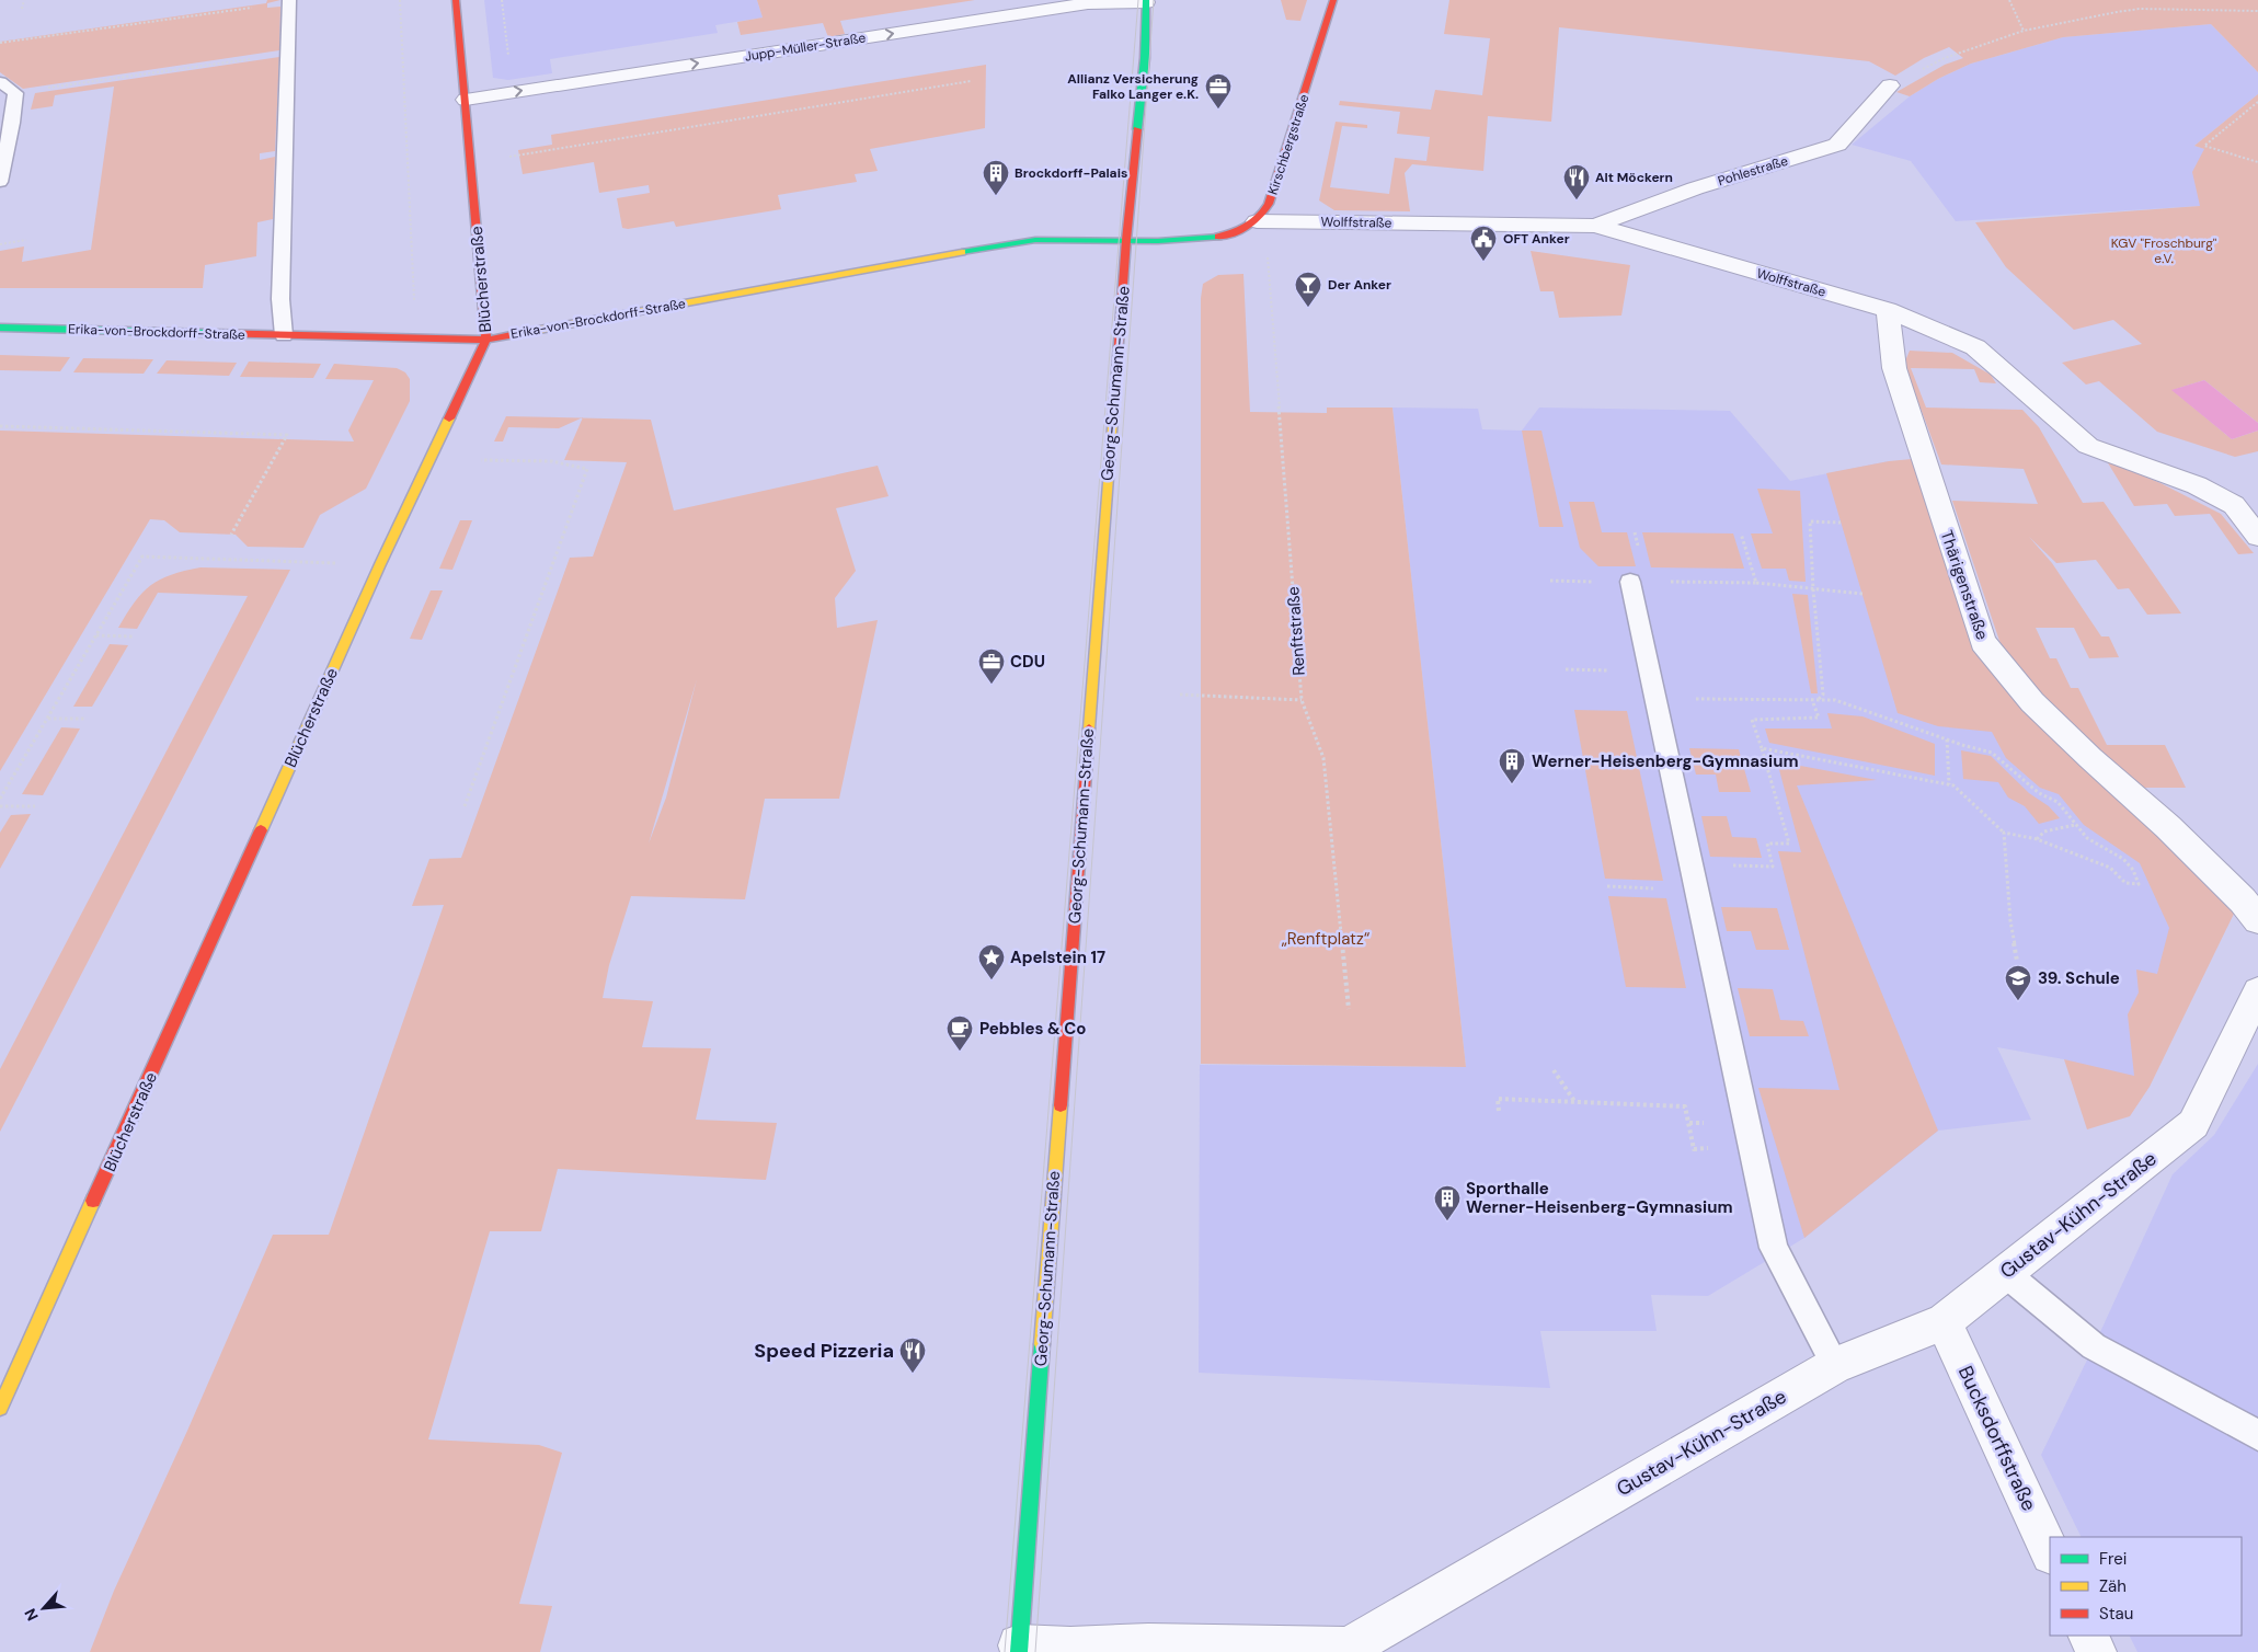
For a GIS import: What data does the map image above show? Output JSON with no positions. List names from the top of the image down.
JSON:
{
  "streets": {
    "street": [
      "Jupp-Müller-Straße",
      "Kirschbergstraße",
      "Pohlestraße",
      "Wolffstraße",
      "Blücherstraße",
      "Erika-von-Brockdorff-Straße",
      "Georg-Schumann-Straße",
      "Thärigenstraße",
      "Gustav-Kühn-Straße",
      "Bucksdorffstraße"
    ],
    "path": ["Renftstraße"]
  },
  "crossings": [
    ["Jupp-Müller-Straße", "Blücherstraße"],
    ["Jupp-Müller-Straße", "Georg-Schumann-Straße"],
    ["Kirschbergstraße", "Wolffstraße"],
    ["Pohlestraße", "Wolffstraße"],
    ["Wolffstraße", "Thärigenstraße"],
    ["Blücherstraße", "Erika-von-Brockdorff-Straße"],
    ["Erika-von-Brockdorff-Straße", "Georg-Schumann-Straße"],
    ["Georg-Schumann-Straße", "Gustav-Kühn-Straße"],
    ["Gustav-Kühn-Straße", "Bucksdorffstraße"]
  ],
  "one_way": ["Jupp-Müller-Straße"],
  "parks": ["KGV \"Froschburg\" e.V.", "„Renftplatz“"],
  "places": {
    "office": ["Allianz Versicherung Falko Langer e.K.", "CDU"],
    "building": ["Brockdorff-Palais", "Werner-Heisenberg-Gymnasium", "Sporthalle Werner-Heisenberg-Gymnasium"],
    "restaurant": ["Alt Möckern", "Speed Pizzeria"],
    "public building": ["OFT Anker"],
    "bar": ["Der Anker"],
    "place": ["Apelstein 17"],
    "school or university": ["39. Schule"],
    "cafe": ["Pebbles & Co"]
  },
  "legend": ["Frei", "Zäh", "Stau"],
  "north": "bottom left"
}
